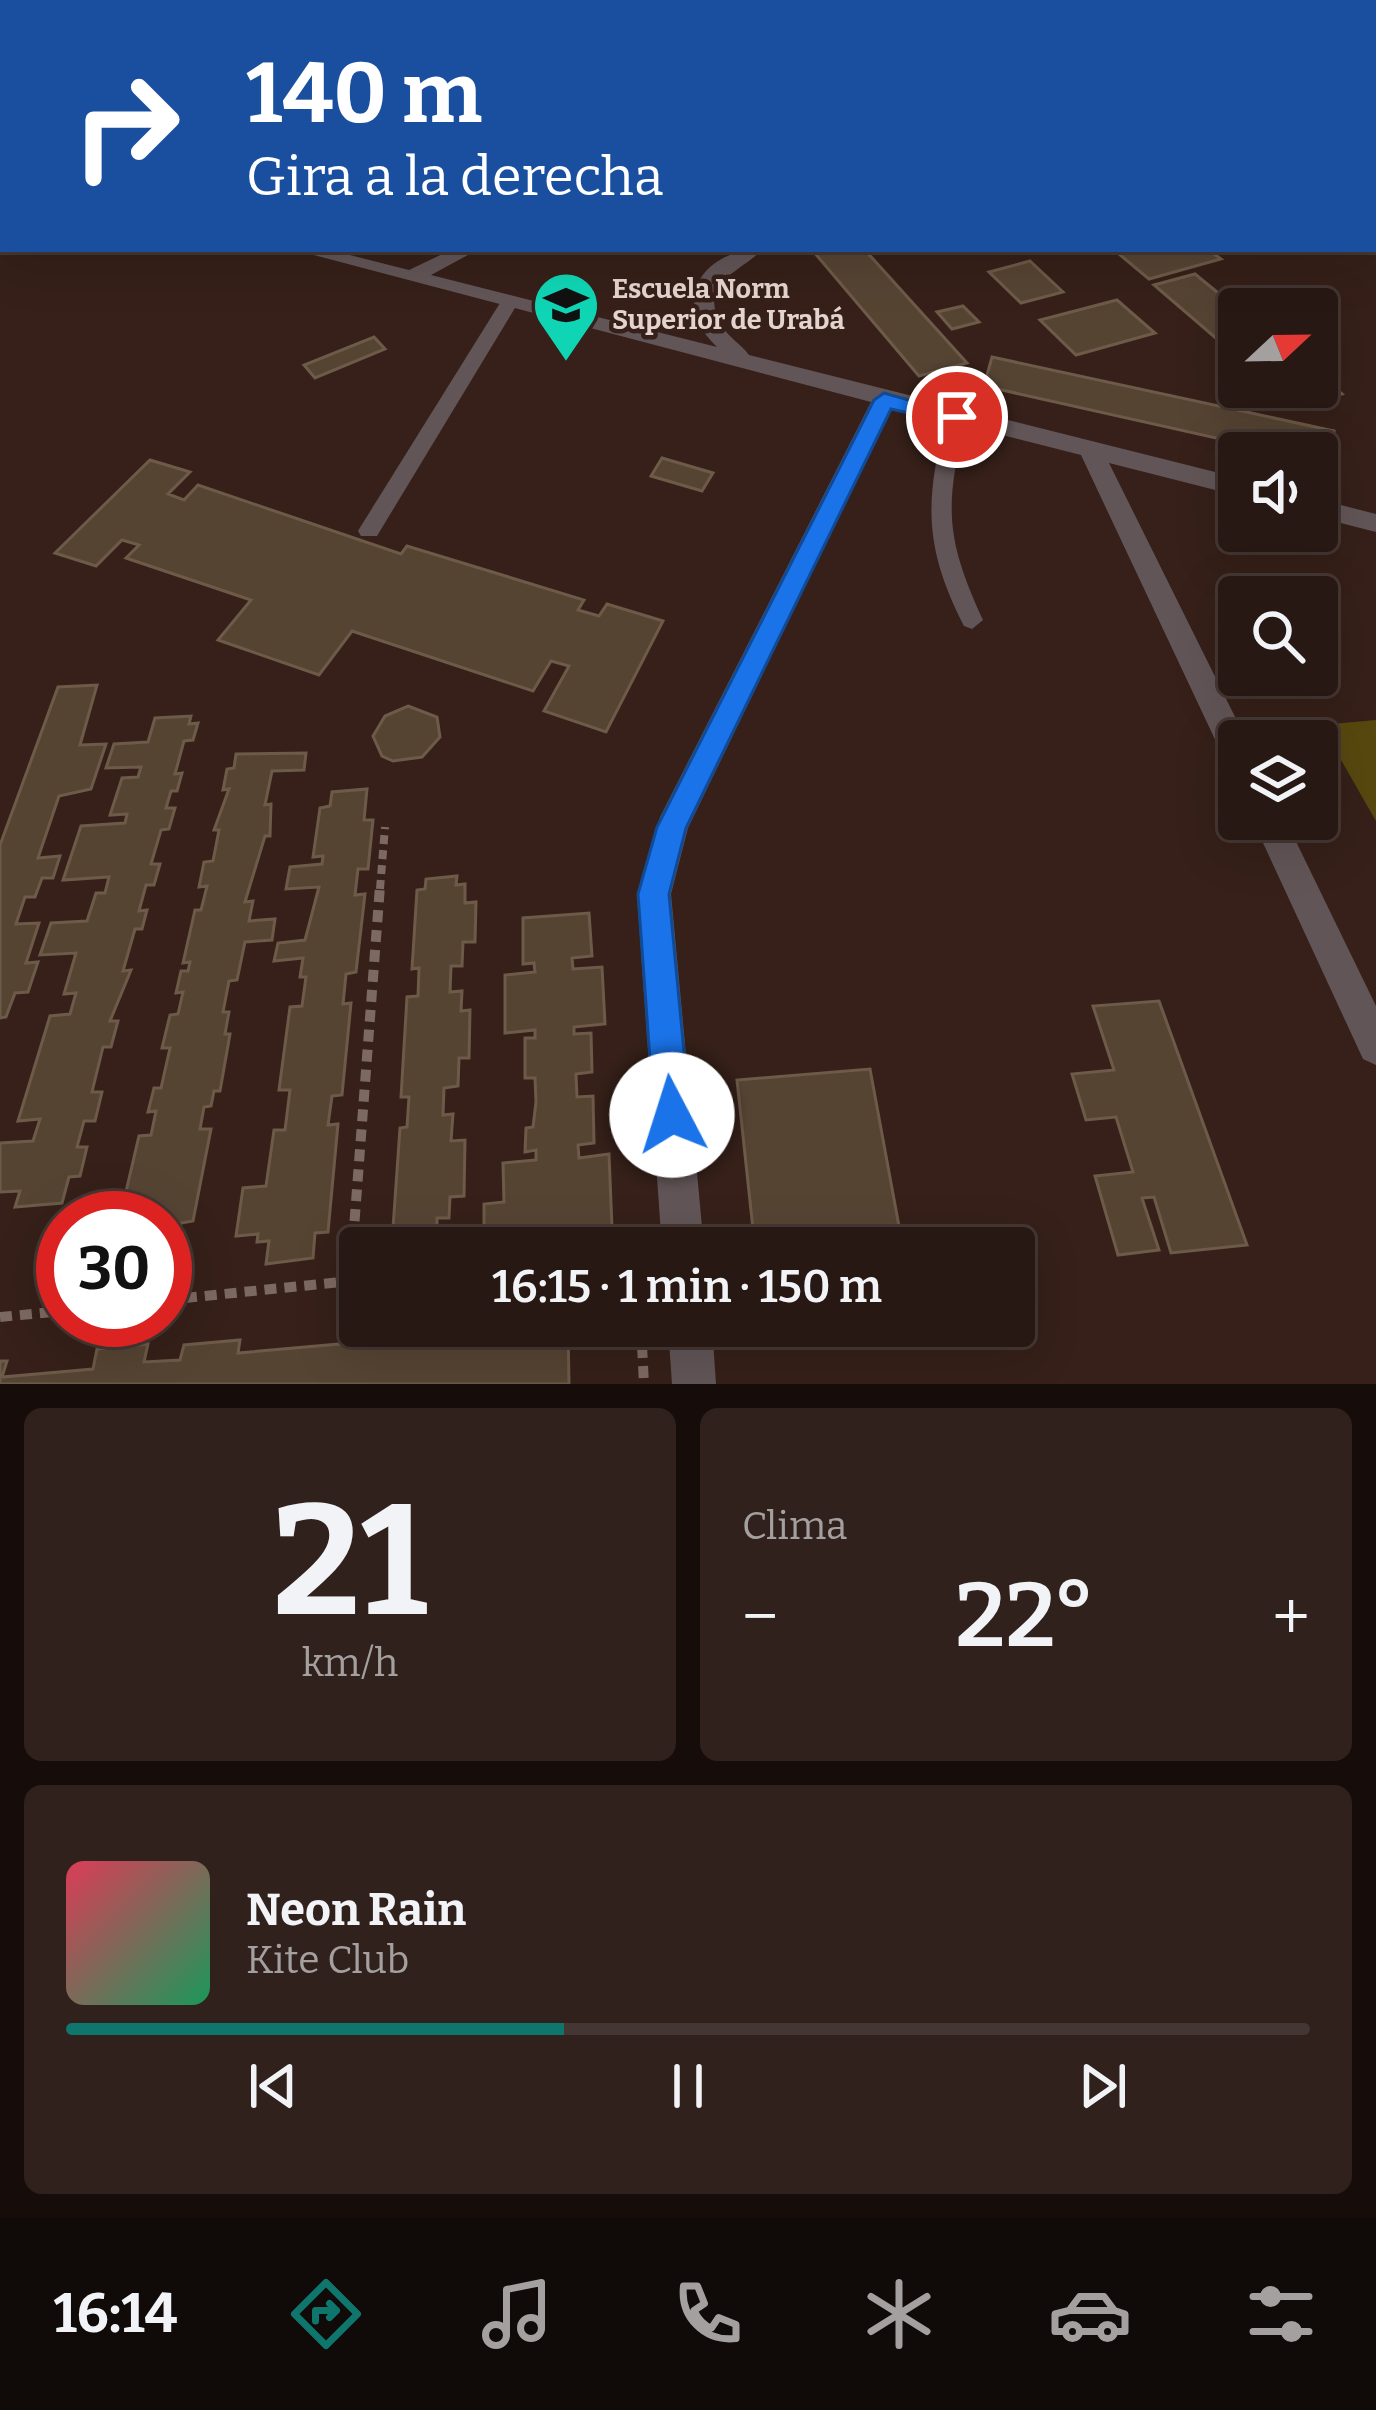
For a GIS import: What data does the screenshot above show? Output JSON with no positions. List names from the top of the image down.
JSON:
{
  "places": {
    "school or university": ["Escuela Norm Superior de Urabá"]
  },
  "north": "right",
  "page": {
    "turn": ["140 m", "Gira a la derecha"],
    "limit": "30",
    "trip": "16:15 · 1 min · 150 m",
    "tile": [
      ["21", "km/h"],
      "Clima"
    ],
    "heat": ["−", "22°", "+"],
    "song": ["Neon Rain", "Kite Club"],
    "tabs": "16:14"
  }
}
